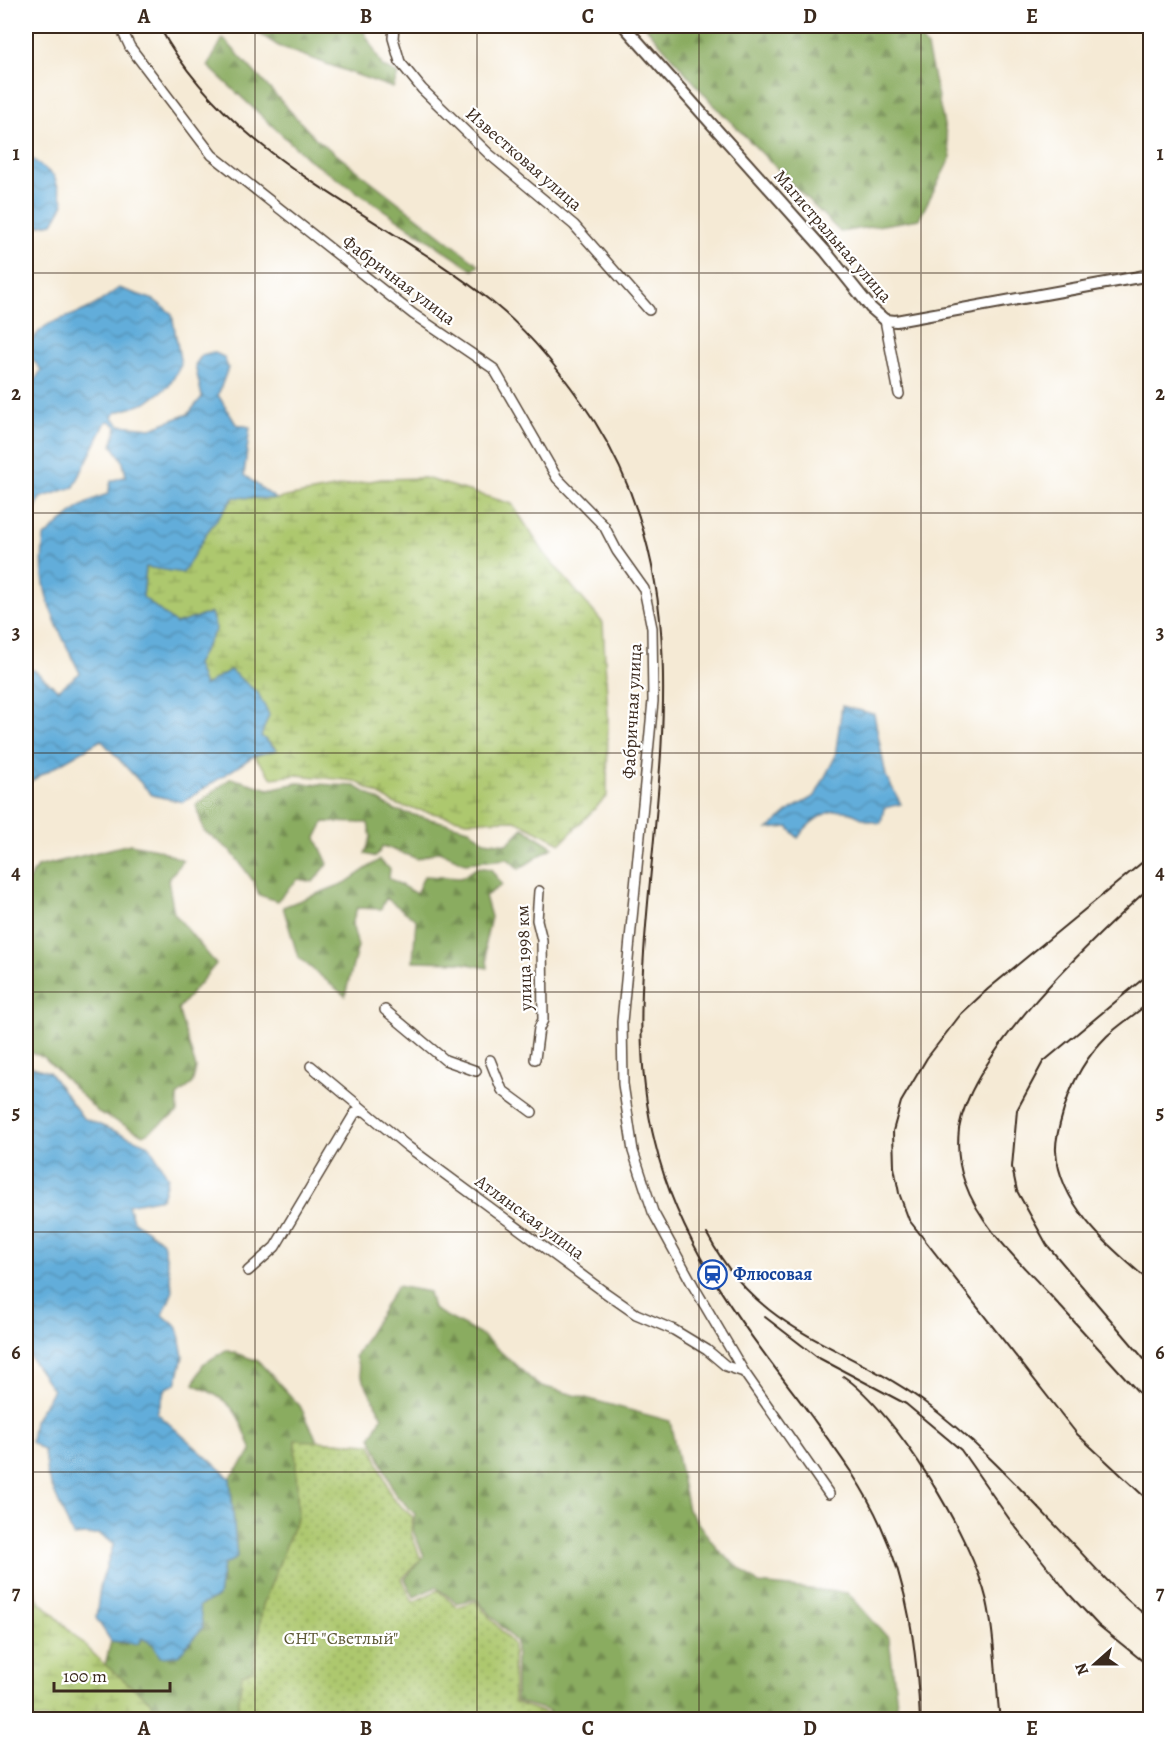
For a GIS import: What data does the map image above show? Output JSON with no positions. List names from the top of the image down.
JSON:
{
  "streets": {
    "street": [
      "Известковая улица",
      "Магистральная улица",
      "Фабричная улица",
      "улица 1998 км",
      "Атлянская улица"
    ]
  },
  "crossings": [
    ["Фабричная улица", "Атлянская улица"]
  ],
  "parks": ["СНТ \"Светлый\""],
  "places": {
    "station": ["Флюсовая"]
  },
  "scale_bar": "100 m",
  "north": "left",
  "grid": {
    "columns": [
      "A",
      "B",
      "C",
      "D",
      "E"
    ],
    "rows": [
      "1",
      "2",
      "3",
      "4",
      "5",
      "6",
      "7"
    ]
  }
}
